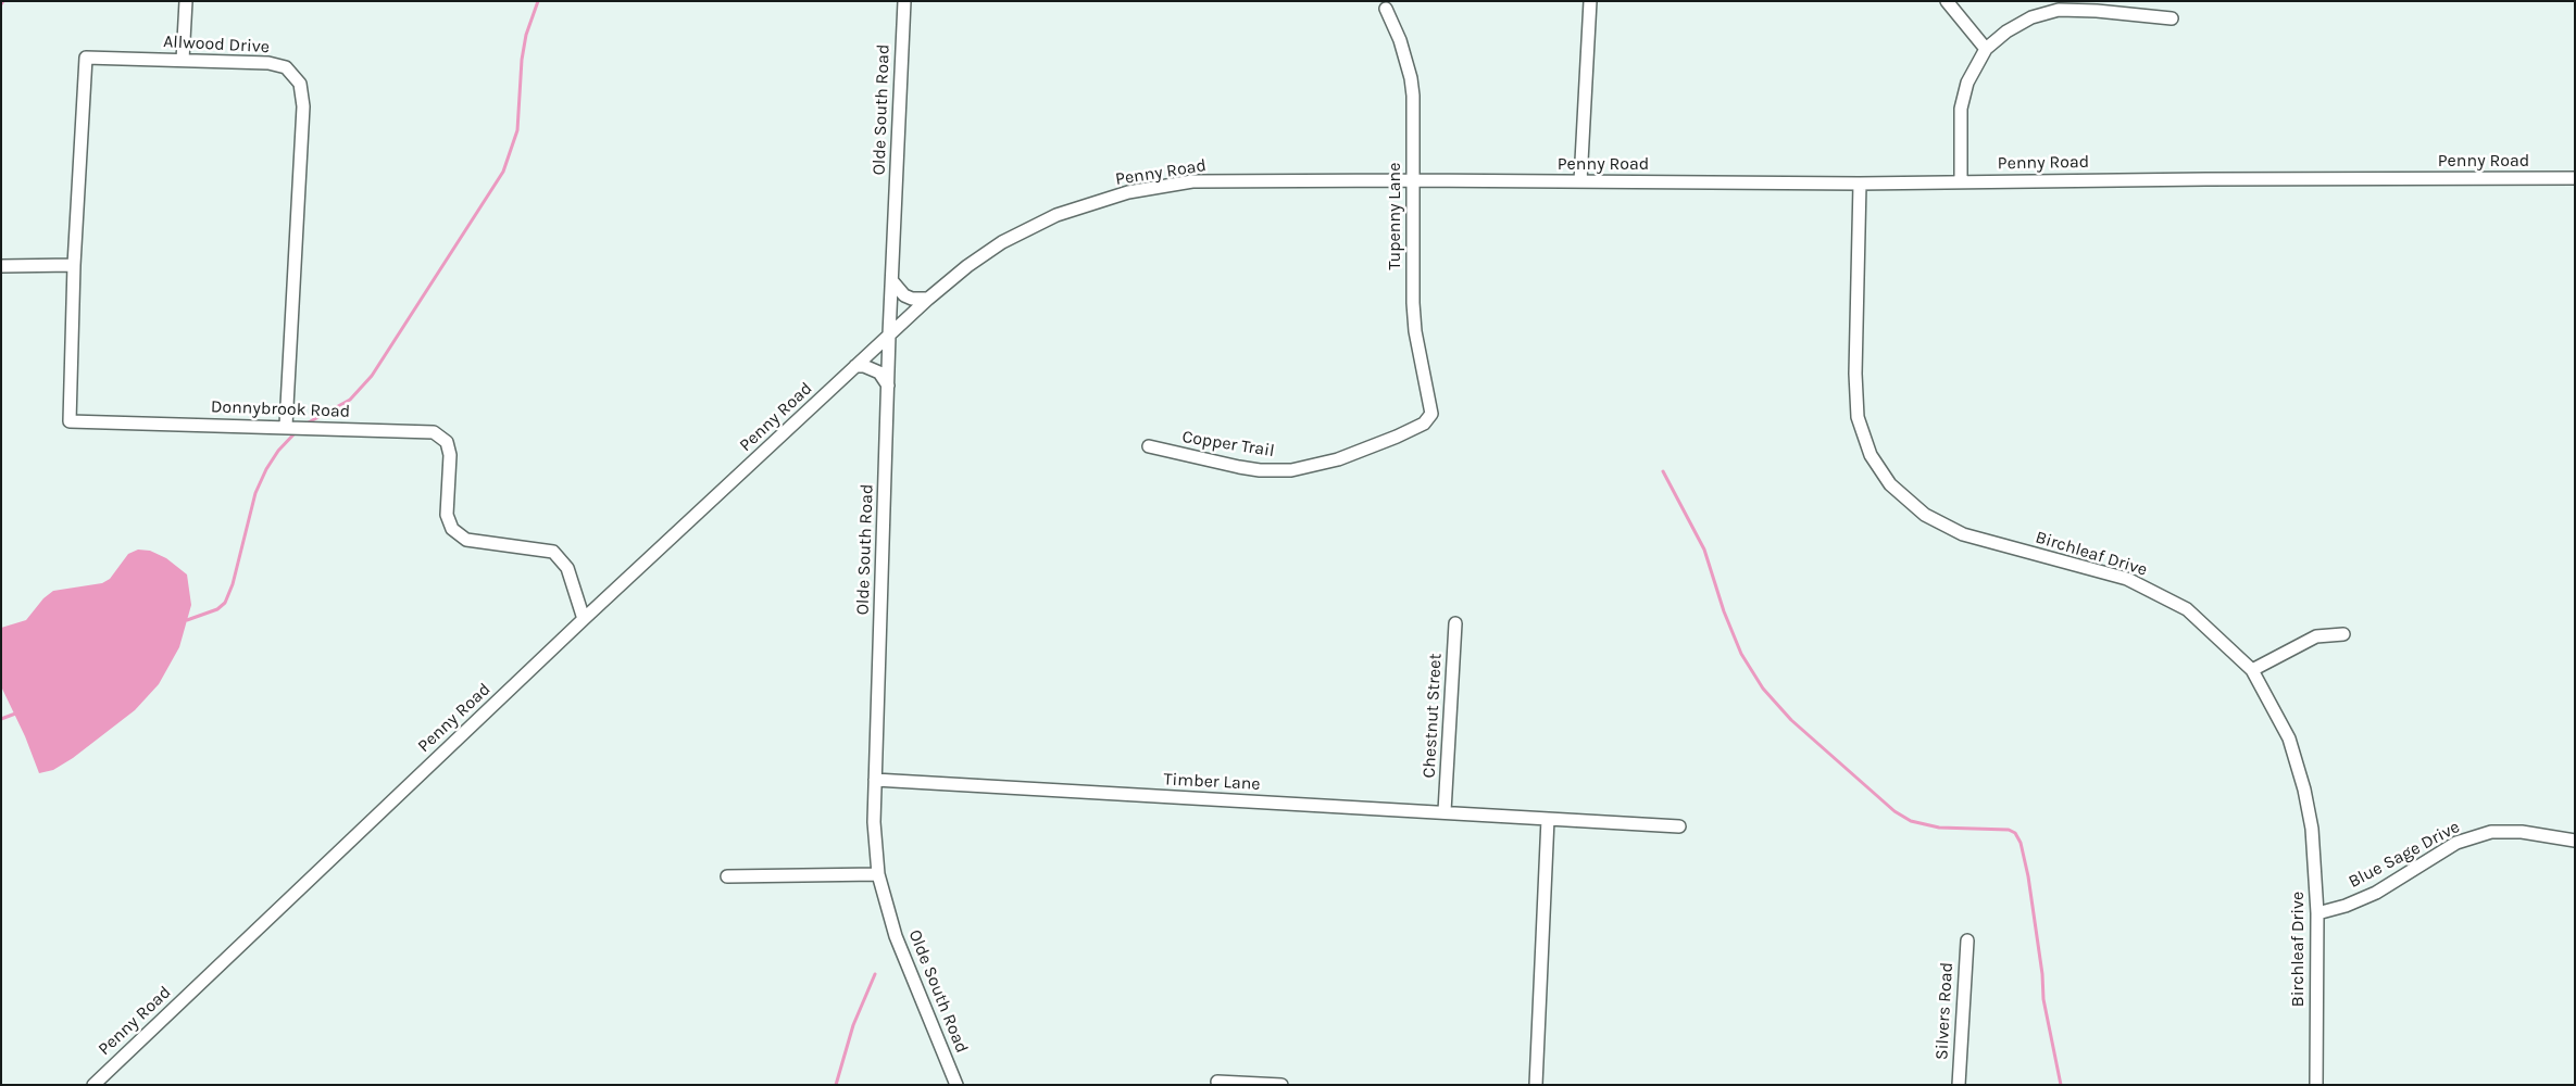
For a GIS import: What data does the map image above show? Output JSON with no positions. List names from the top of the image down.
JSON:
{
  "streets": {
    "street": [
      "Allwood Drive",
      "Olde South Road",
      "Penny Road",
      "Tupenny Lane",
      "Donnybrook Road",
      "Copper Trail",
      "Birchleaf Drive",
      "Chestnut Street",
      "Timber Lane",
      "Blue Sage Drive",
      "Silvers Road"
    ]
  },
  "crossings": [
    ["Allwood Drive", "Donnybrook Road"],
    ["Olde South Road", "Penny Road"],
    ["Olde South Road", "Timber Lane"],
    ["Penny Road", "Tupenny Lane"],
    ["Penny Road", "Donnybrook Road"],
    ["Penny Road", "Birchleaf Drive"],
    ["Tupenny Lane", "Copper Trail"],
    ["Birchleaf Drive", "Blue Sage Drive"],
    ["Chestnut Street", "Timber Lane"]
  ]
}
